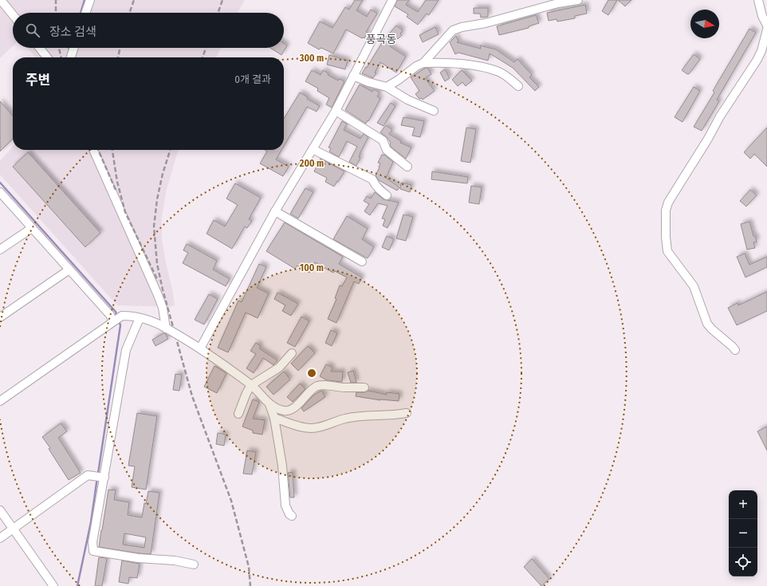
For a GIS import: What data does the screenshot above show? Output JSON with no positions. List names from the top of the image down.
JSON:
{
  "districts": ["풍곡동"],
  "north": "right",
  "page": {
    "search": "장소 검색",
    "heading": ["주변", "0개 결과"],
    "map_buttons": ["+", "−"]
  },
  "rings": ["300 m", "200 m", "100 m"]
}
